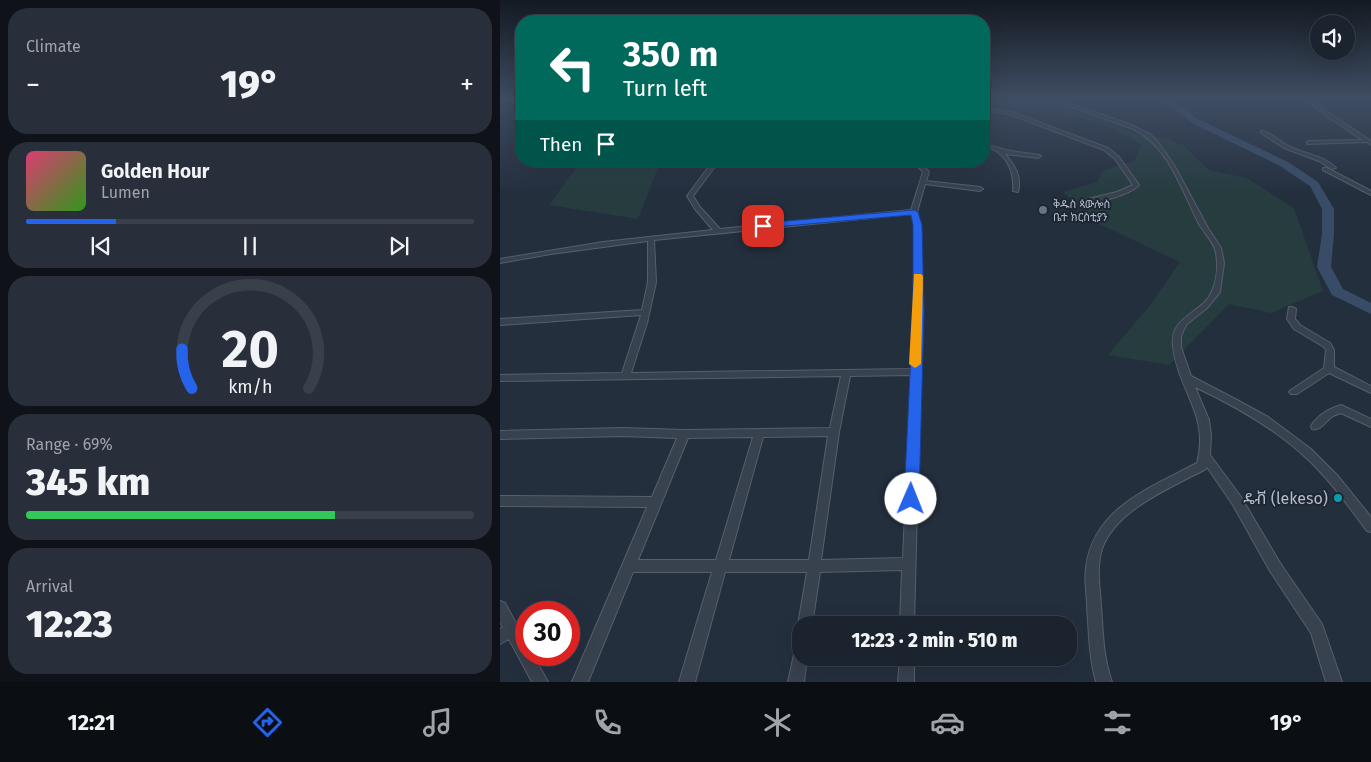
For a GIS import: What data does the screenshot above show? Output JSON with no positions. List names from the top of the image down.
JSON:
{
  "places": ["ቅዱስ ጳውሎስ ቤተ ክርስቲያን", "ዴቭ (lekeso)"],
  "page": {
    "tile": [
      "Climate",
      ["Range · 69%", "345 km"],
      ["Arrival", "12:23"]
    ],
    "turn": ["350 m", "Turn left"],
    "heat": ["−", "19°", "+"],
    "then": "Then",
    "song": ["Golden Hour", "Lumen"],
    "limit": "30",
    "trip": "12:23 · 2 min · 510 m",
    "tabs": ["12:21", "19°"],
    "gauge": ["20", "km/h"]
  }
}
